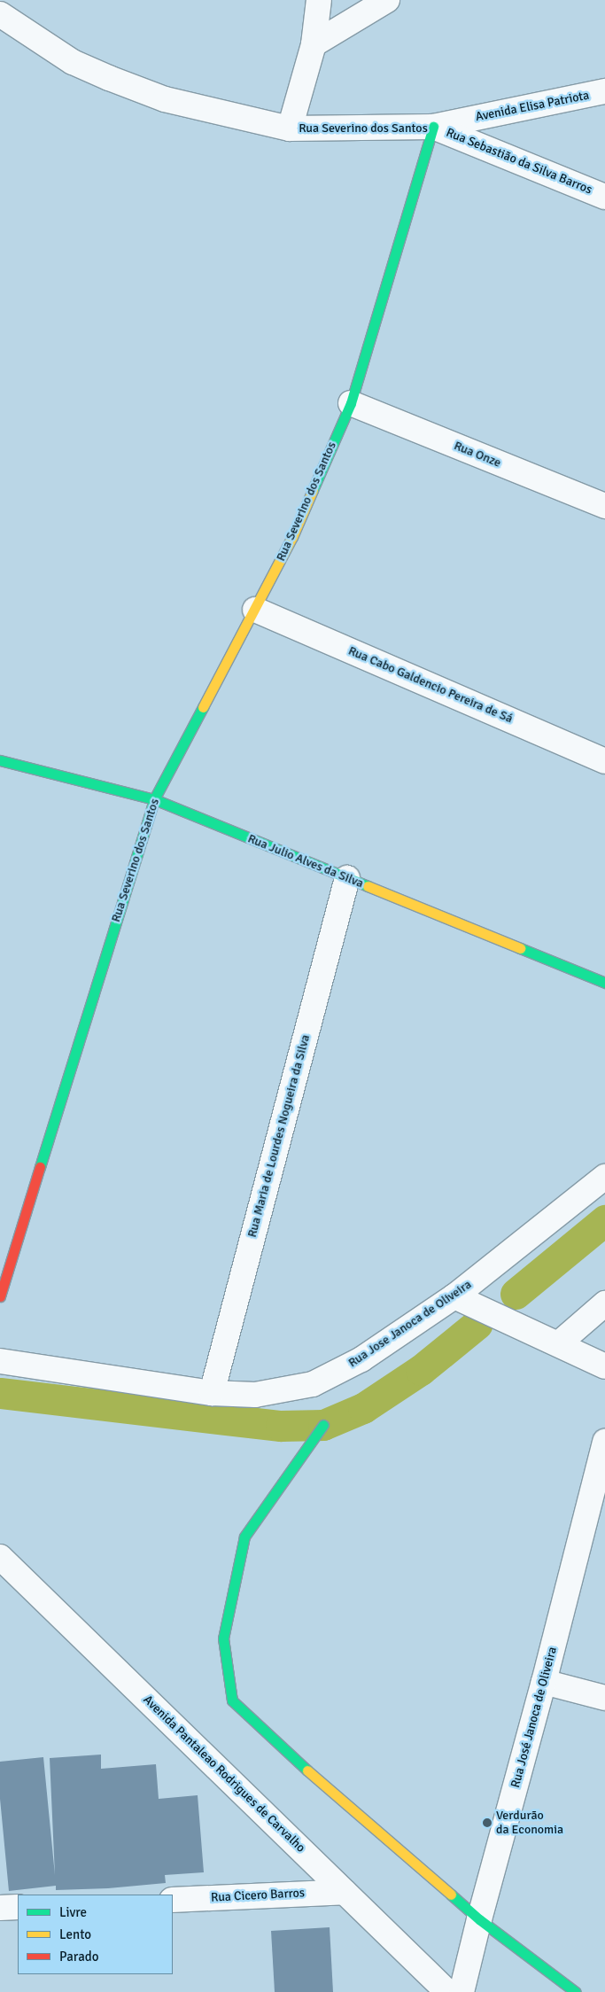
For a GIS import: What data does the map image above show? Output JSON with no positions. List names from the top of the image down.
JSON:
{
  "streets": {
    "street": [
      "Avenida Elisa Patriota",
      "Rua Severino dos Santos",
      "Rua Sebastião da Silva Barros",
      "Rua Onze",
      "Rua Cabo Galdencio Pereira de Sá",
      "Rua Julio Alves da Silva",
      "Rua Maria de Lourdes Nogueira da Silva",
      "Rua Jose Janoca de Oliveira",
      "Rua José Janoca de Oliveira",
      "Avenida Pantaleao Rodrigues de Carvalho",
      "Rua Cicero Barros"
    ]
  },
  "crossings": [
    ["Avenida Elisa Patriota", "Rua Severino dos Santos"],
    ["Avenida Elisa Patriota", "Rua Sebastião da Silva Barros"],
    ["Rua Severino dos Santos", "Rua Sebastião da Silva Barros"],
    ["Rua Severino dos Santos", "Rua Onze"],
    ["Rua Severino dos Santos", "Rua Cabo Galdencio Pereira de Sá"],
    ["Rua Severino dos Santos", "Rua Julio Alves da Silva"],
    ["Rua Julio Alves da Silva", "Rua Maria de Lourdes Nogueira da Silva"],
    ["Rua Maria de Lourdes Nogueira da Silva", "Rua Jose Janoca de Oliveira"],
    ["Avenida Pantaleao Rodrigues de Carvalho", "Rua Cicero Barros"]
  ],
  "places": ["Verdurão da Economia"],
  "legend": ["Livre", "Lento", "Parado"]
}
